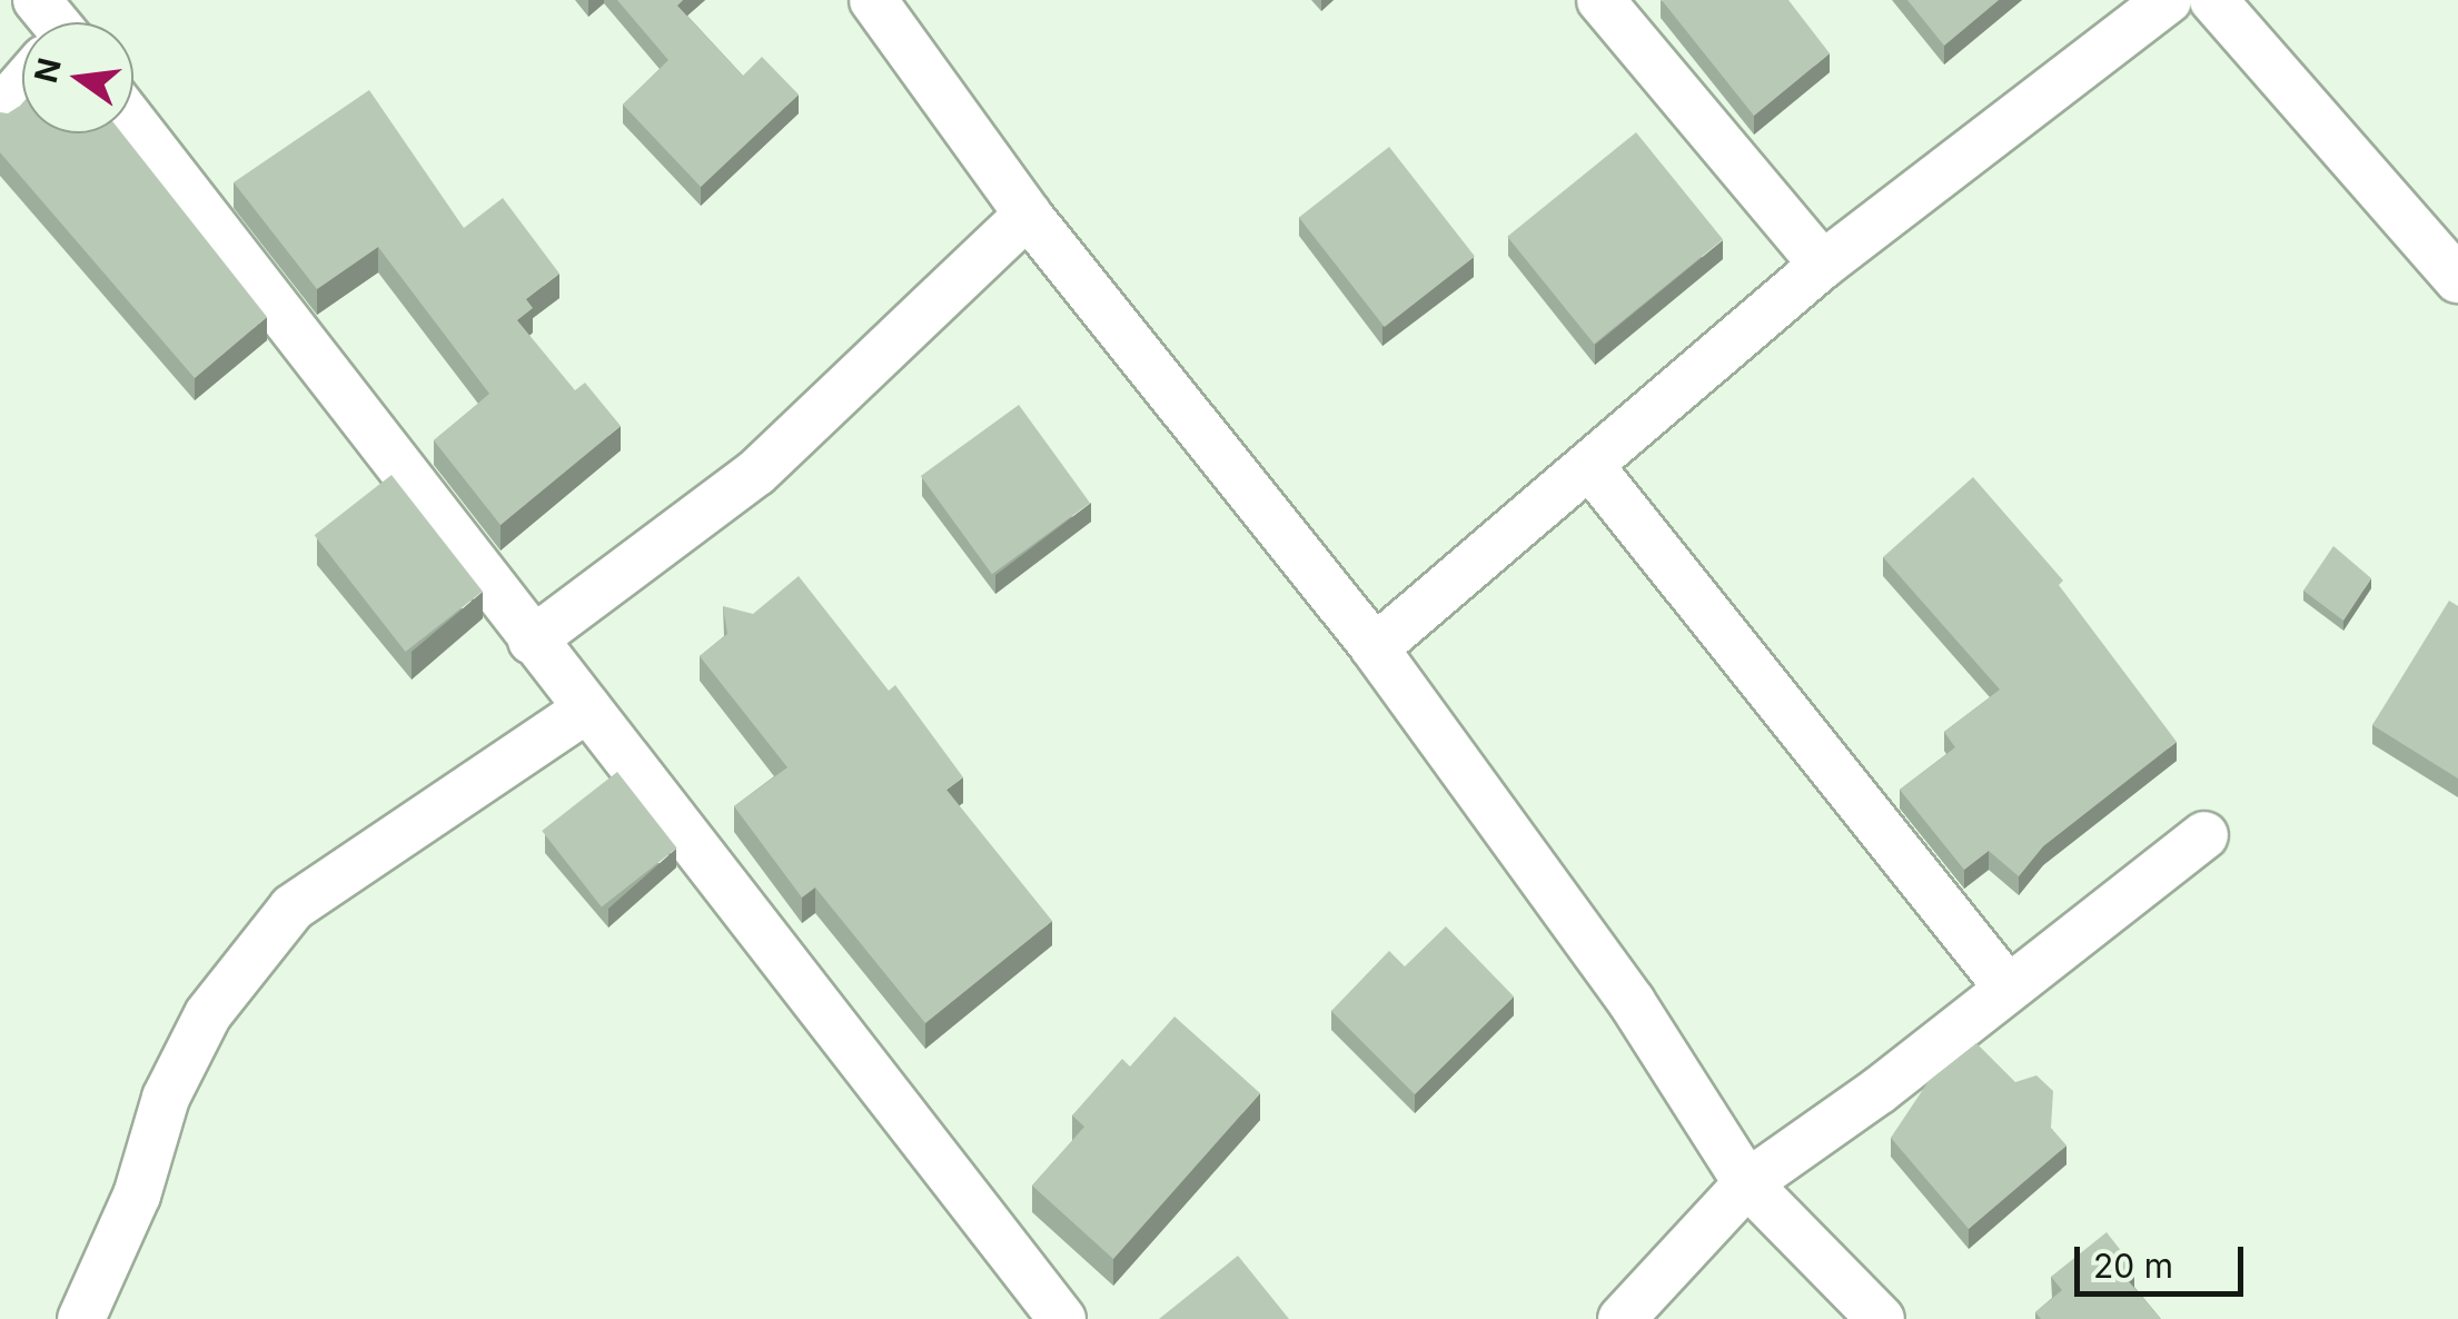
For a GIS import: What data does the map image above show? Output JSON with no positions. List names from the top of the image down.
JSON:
{
  "scale_bar": "20 m",
  "north": "left"
}
